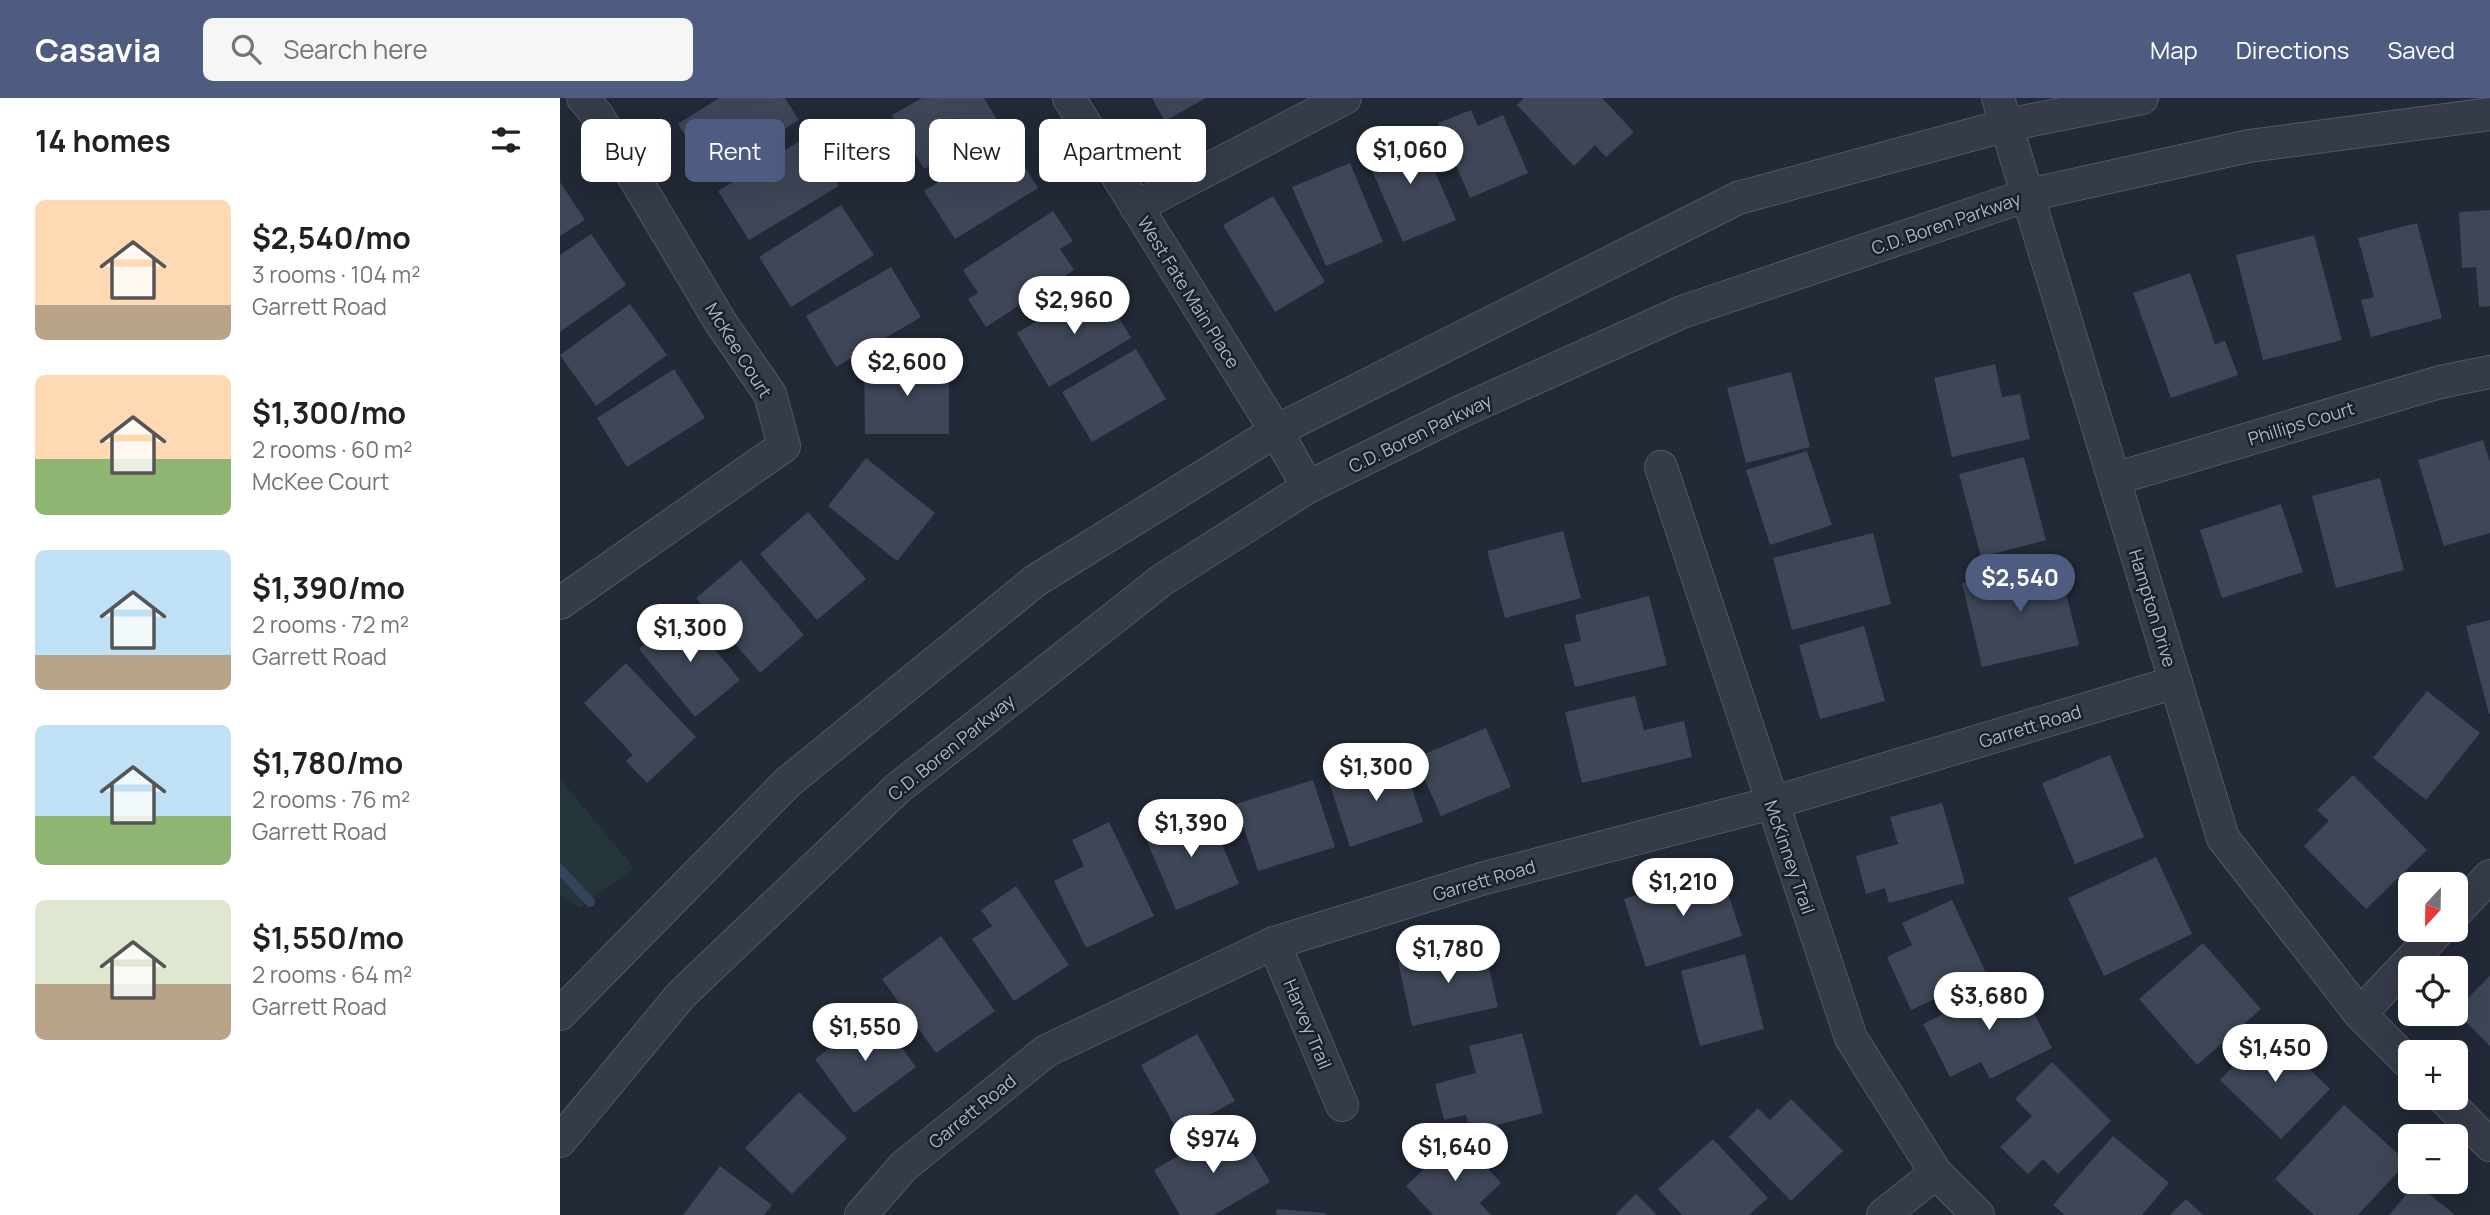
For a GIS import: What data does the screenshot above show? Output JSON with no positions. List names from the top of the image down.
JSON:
{
  "streets": {
    "street": [
      "C.D. Boren Parkway",
      "West Fate Main Place",
      "McKee Court",
      "Phillips Court",
      "Hampton Drive",
      "Garrett Road",
      "McKinney Trail",
      "Harvey Trail"
    ]
  },
  "crossings": [
    ["C.D. Boren Parkway", "West Fate Main Place"],
    ["C.D. Boren Parkway", "Hampton Drive"],
    ["Phillips Court", "Hampton Drive"],
    ["Hampton Drive", "Garrett Road"],
    ["Garrett Road", "McKinney Trail"],
    ["Garrett Road", "Harvey Trail"]
  ],
  "north": "bottom",
  "page": {
    "header": "Casavia",
    "search": "Search here",
    "nav": ["Map", "Directions", "Saved"],
    "heading": "14 homes",
    "chip": [
      "Buy",
      "Rent",
      "Filters",
      "New",
      "Apartment"
    ],
    "price": [
      "$1,060",
      "$2,960",
      "$2,600",
      "$2,540",
      "$1,300",
      "$1,300",
      "$1,390",
      "$1,210",
      "$1,780",
      "$3,680",
      "$1,550",
      "$1,450",
      "$974",
      "$1,640"
    ],
    "list": [
      {
        "name": "$2,540/mo",
        "note": "3 rooms · 104 m² · Garrett Road"
      },
      {
        "name": "$1,300/mo",
        "note": "2 rooms · 60 m² · McKee Court"
      },
      {
        "name": "$1,390/mo",
        "note": "2 rooms · 72 m² · Garrett Road"
      },
      {
        "name": "$1,780/mo",
        "note": "2 rooms · 76 m² · Garrett Road"
      },
      {
        "name": "$1,550/mo",
        "note": "2 rooms · 64 m² · Garrett Road"
      }
    ],
    "map_buttons": ["+", "−"]
  }
}
